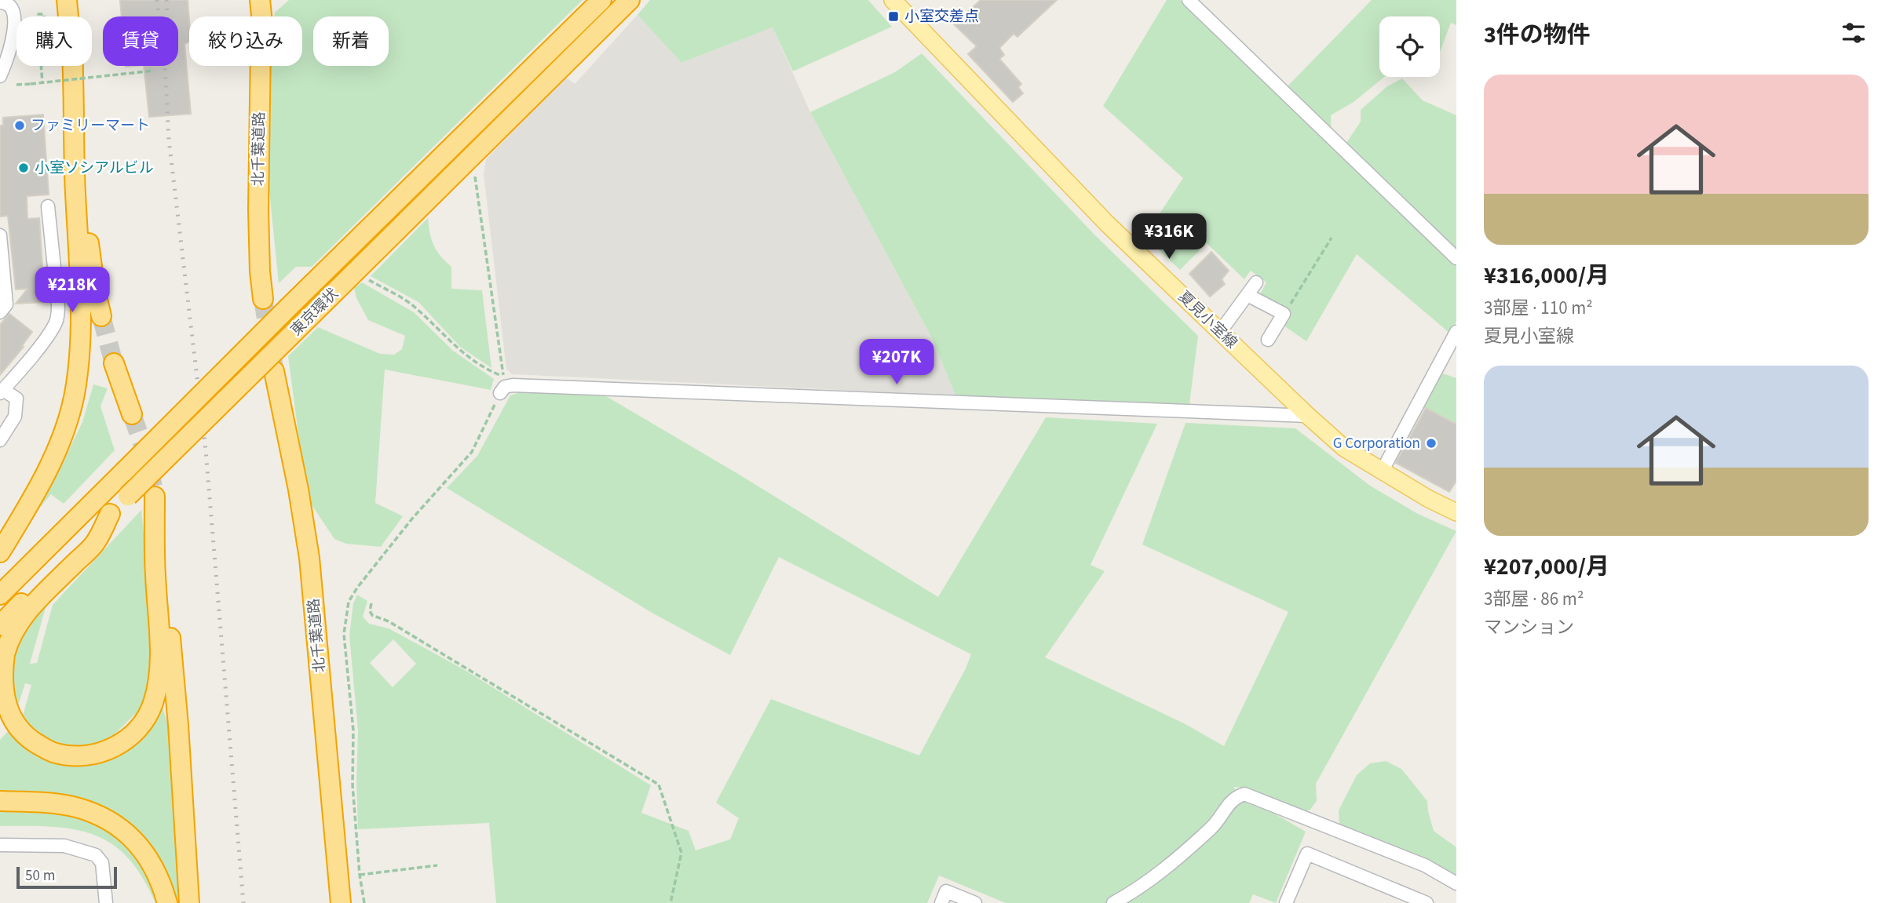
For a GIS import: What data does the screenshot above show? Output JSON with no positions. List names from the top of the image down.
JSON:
{
  "streets": {
    "highway": ["北千葉道路", "東京環状"],
    "main road": ["夏見小室線"]
  },
  "places": {
    "transit": ["小室交差点"],
    "other": ["ファミリーマート", "小室ソシアルビル", "G Corporation"]
  },
  "scale_bar": "50 m",
  "page": {
    "heading": "3件の物件",
    "chip": [
      "購入",
      "賃貸",
      "絞り込み",
      "新着"
    ],
    "list": [
      {
        "name": "¥316,000/月",
        "note": "3部屋 · 110 m² · 夏見小室線"
      },
      {
        "name": "¥207,000/月",
        "note": "3部屋 · 86 m² · マンション"
      }
    ],
    "price": ["¥316K", "¥218K", "¥207K"],
    "scale": "50 m"
  }
}
